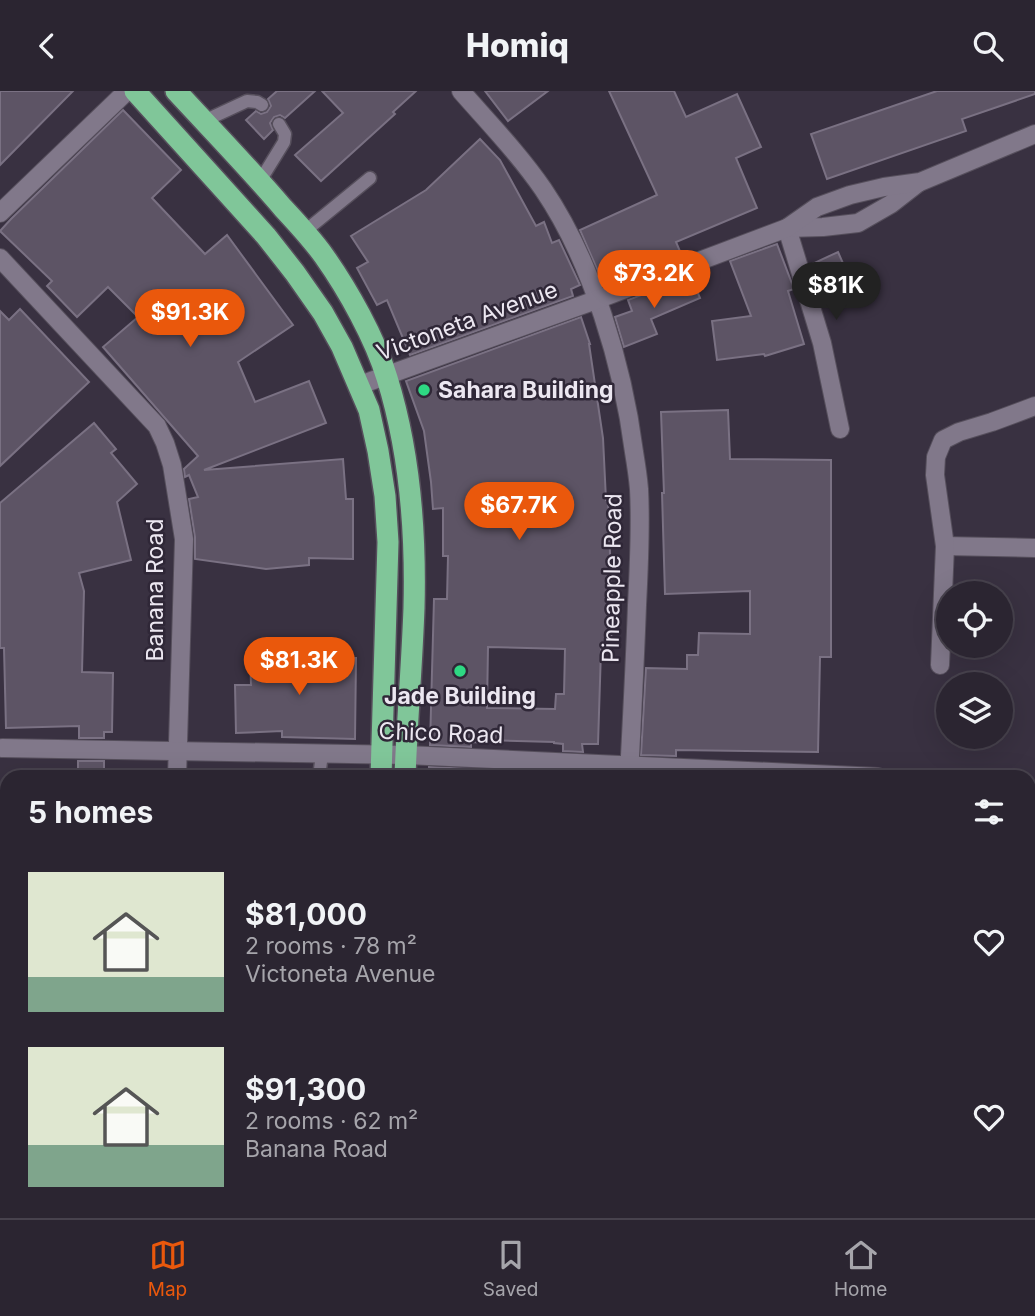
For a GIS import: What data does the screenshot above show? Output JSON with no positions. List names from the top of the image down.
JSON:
{
  "streets": {
    "street": [
      "Victoneta Avenue",
      "Pineapple Road",
      "Banana Road",
      "Chico Road"
    ]
  },
  "crossings": [
    ["Victoneta Avenue", "Pineapple Road"],
    ["Banana Road", "Chico Road"]
  ],
  "places": ["Sahara Building", "Jade Building"],
  "page": {
    "header": "Homiq",
    "price": [
      "$73.2K",
      "$81K",
      "$91.3K",
      "$67.7K",
      "$81.3K"
    ],
    "heading": "5 homes",
    "list": [
      {
        "name": "$81,000",
        "note": "2 rooms · 78 m² · Victoneta Avenue"
      },
      {
        "name": "$91,300",
        "note": "2 rooms · 62 m² · Banana Road"
      }
    ],
    "tabs": ["Map", "Saved", "Home"]
  }
}
